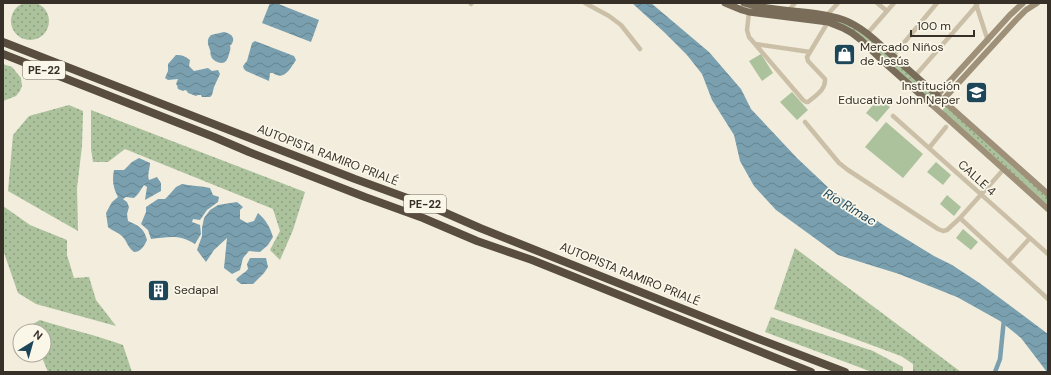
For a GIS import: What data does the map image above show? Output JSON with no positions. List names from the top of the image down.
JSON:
{
  "streets": {
    "highway": ["PE-22", "AUTOPISTA RAMIRO PRIALÉ"],
    "street": ["CALLE 4"]
  },
  "water": ["Río Rímac"],
  "places": {
    "shop": ["Mercado Niños de Jesús"],
    "school or university": ["Institución Educativa John Neper"],
    "building": ["Sedapal"]
  },
  "scale_bar": "100 m",
  "north": "top right"
}
